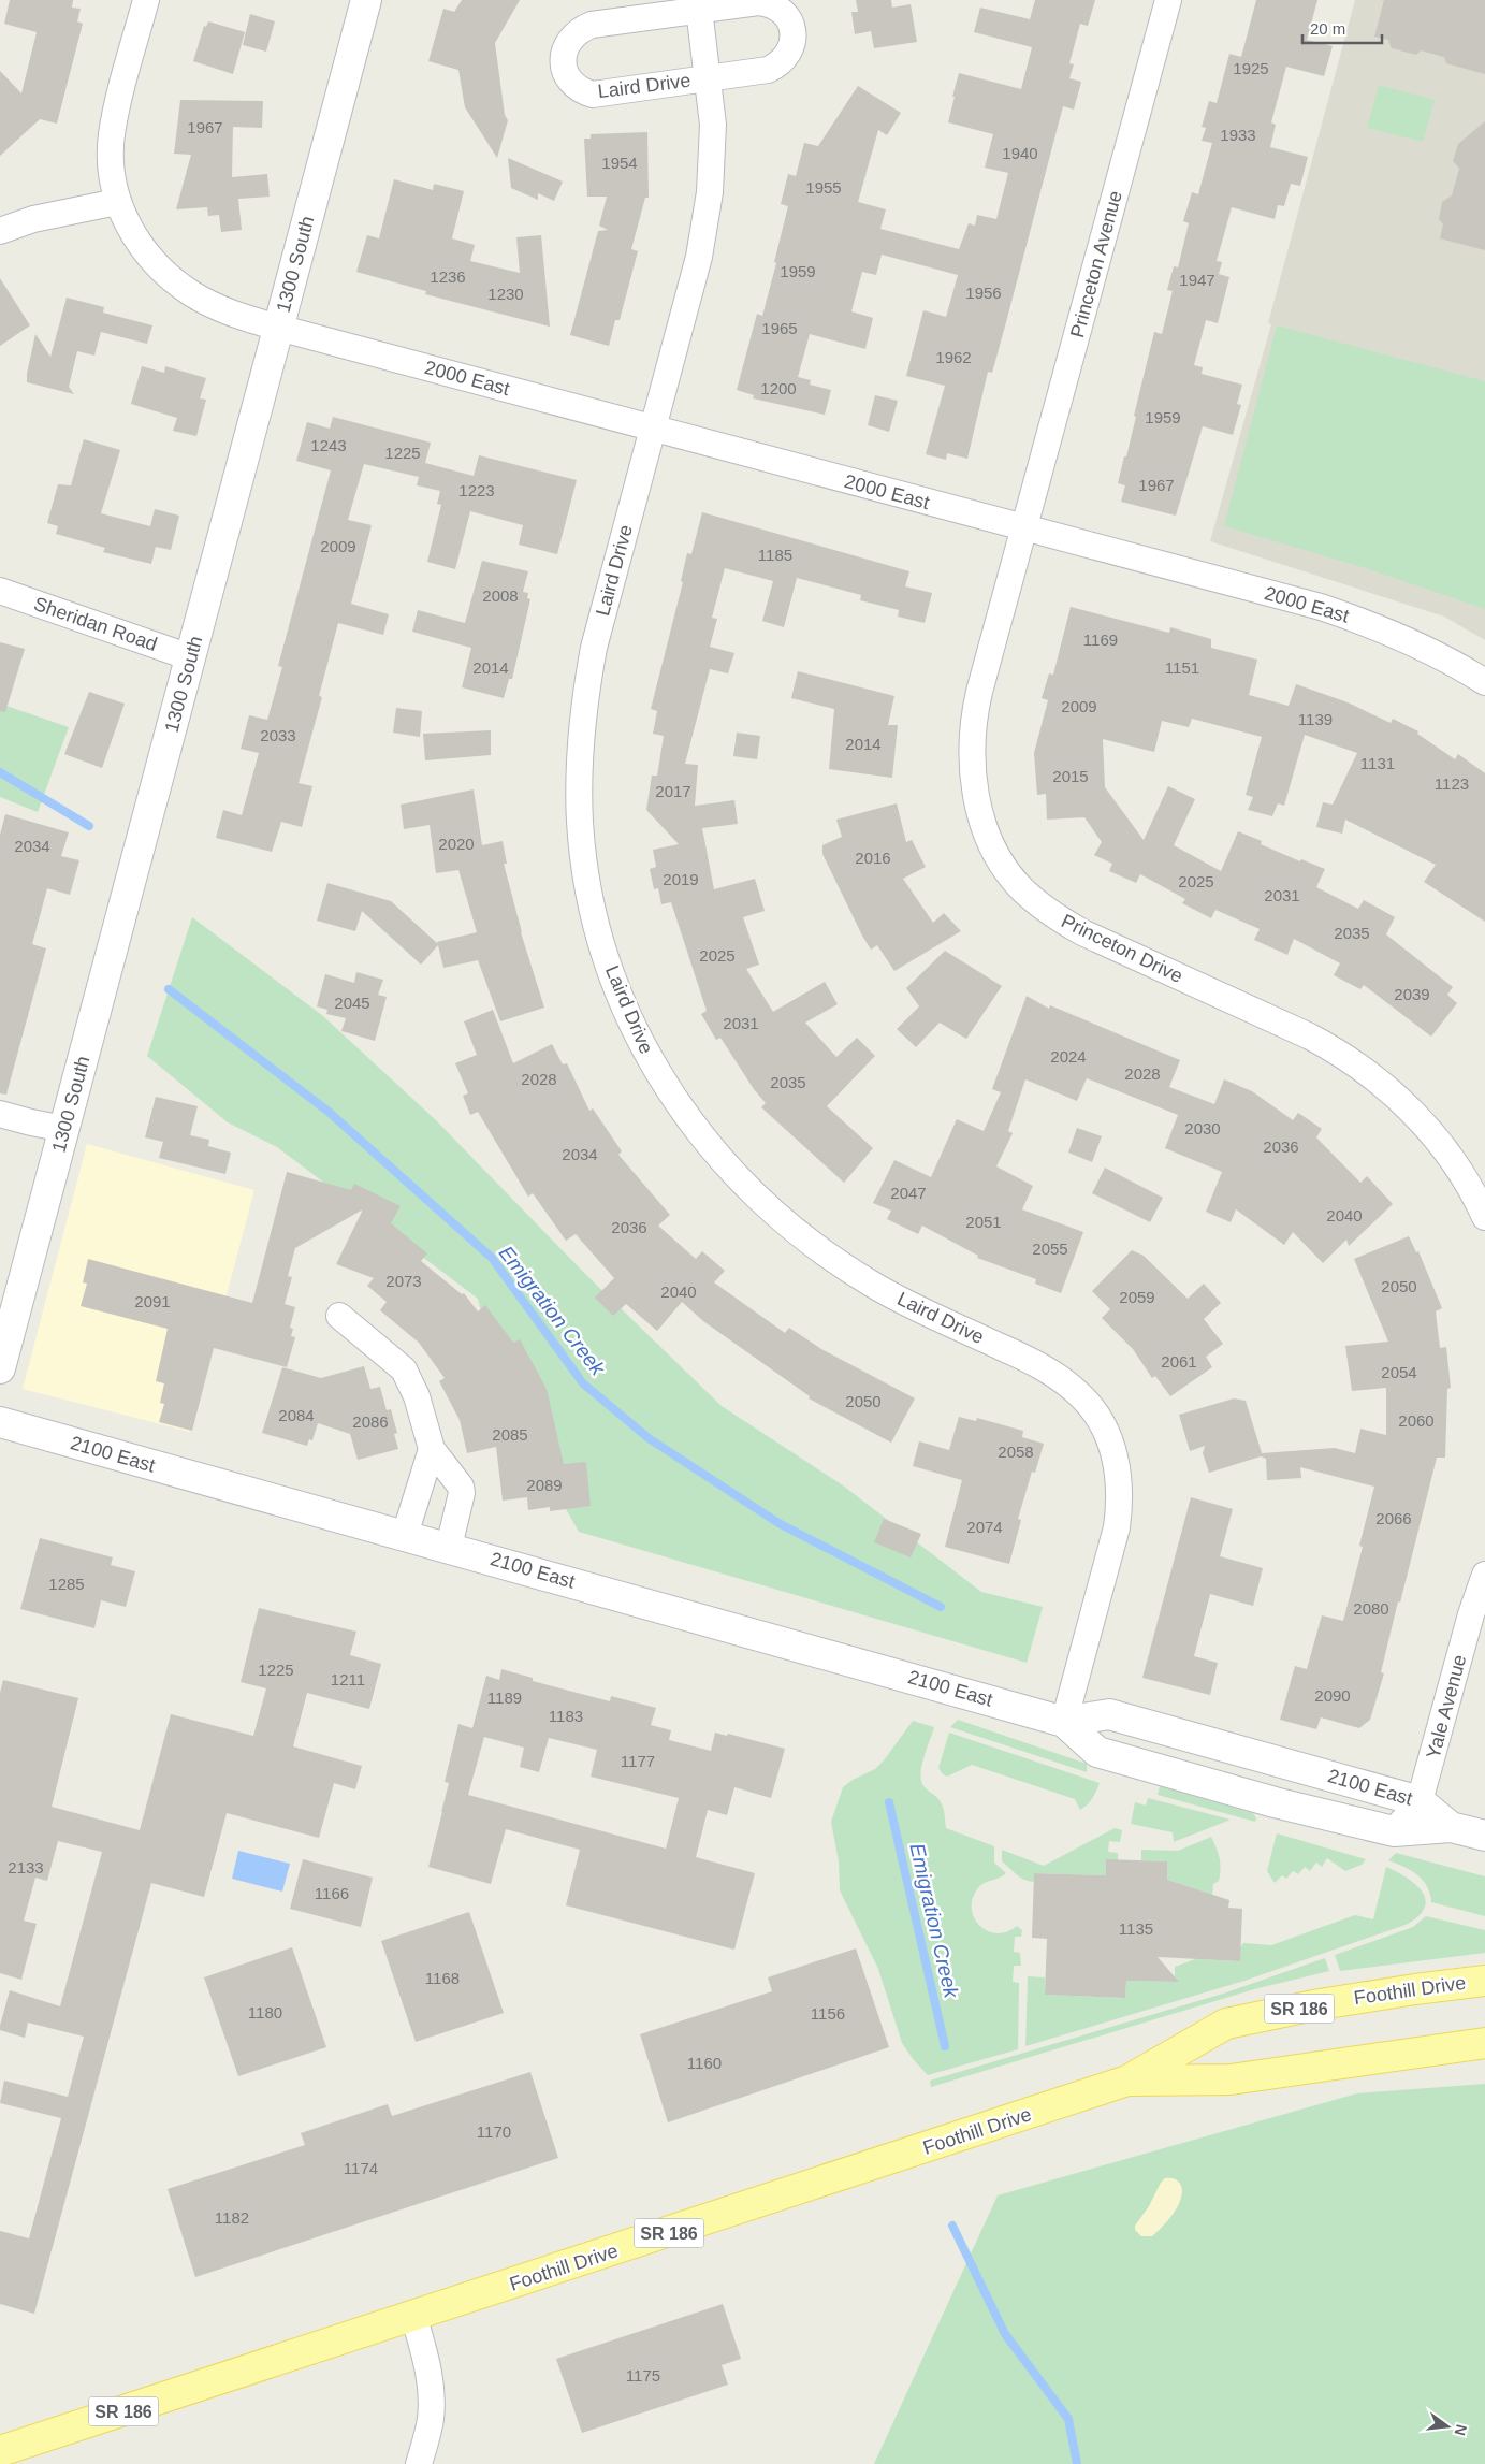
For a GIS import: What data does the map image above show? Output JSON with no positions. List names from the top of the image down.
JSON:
{
  "streets": {
    "main road": ["Foothill Drive", "SR 186"],
    "street": [
      "Laird Drive",
      "1300 South",
      "Princeton Avenue",
      "2000 East",
      "Sheridan Road",
      "Princeton Drive",
      "2100 East",
      "Yale Avenue"
    ]
  },
  "crossings": [
    ["Laird Drive", "2000 East"],
    ["Laird Drive", "2100 East"],
    ["1300 South", "2000 East"],
    ["1300 South", "Sheridan Road"],
    ["Princeton Avenue", "2000 East"],
    ["Princeton Avenue", "Princeton Drive"],
    ["2000 East", "Princeton Drive"],
    ["2100 East", "Yale Avenue"]
  ],
  "water": ["Emigration Creek"],
  "house_numbers": [
    "1925",
    "1967",
    "1933",
    "1940",
    "1954",
    "1955",
    "1959",
    "1236",
    "1947",
    "1956",
    "1230",
    "1965",
    "1962",
    "1200",
    "1959",
    "1243",
    "1225",
    "1967",
    "1223",
    "2009",
    "1185",
    "2008",
    "1169",
    "2014",
    "1151",
    "2009",
    "1139",
    "2033",
    "2014",
    "1131",
    "2015",
    "1123",
    "2017",
    "2020",
    "2034",
    "2016",
    "2019",
    "2025",
    "2031",
    "2035",
    "2025",
    "2039",
    "2045",
    "2031",
    "2024",
    "2028",
    "2028",
    "2035",
    "2030",
    "2036",
    "2034",
    "2047",
    "2040",
    "2051",
    "2036",
    "2055",
    "2073",
    "2050",
    "2040",
    "2059",
    "2091",
    "2061",
    "2054",
    "2050",
    "2084",
    "2060",
    "2086",
    "2085",
    "2058",
    "2089",
    "2066",
    "2074",
    "1285",
    "2080",
    "1225",
    "1211",
    "2090",
    "1189",
    "1183",
    "1177",
    "2133",
    "1166",
    "1135",
    "1168",
    "1180",
    "1156",
    "1160",
    "1170",
    "1174",
    "1182",
    "1175"
  ],
  "scale_bar": "20 m",
  "north": "right"
}
